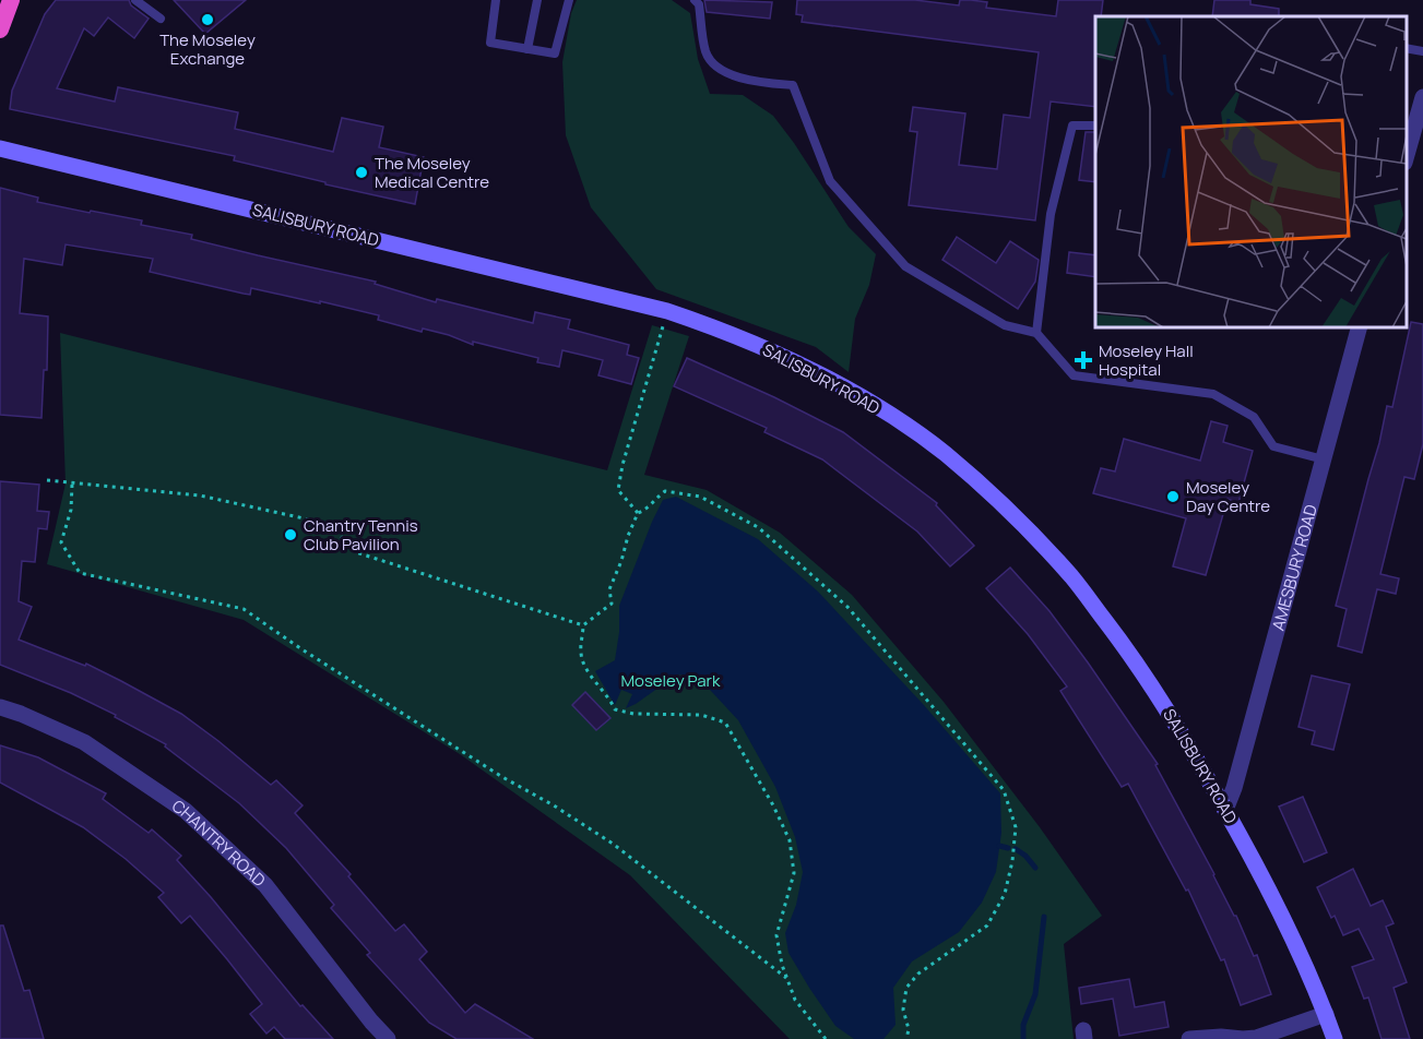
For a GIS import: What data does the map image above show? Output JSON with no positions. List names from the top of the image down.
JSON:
{
  "streets": {
    "main road": ["SALISBURY ROAD"],
    "street": ["AMESBURY ROAD", "CHANTRY ROAD"]
  },
  "crossings": [
    ["SALISBURY ROAD", "AMESBURY ROAD"]
  ],
  "parks": ["Moseley Park"],
  "places": {
    "other": [
      "The Moseley Exchange",
      "The Moseley Medical Centre",
      "Moseley Day Centre",
      "Chantry Tennis Club Pavilion"
    ],
    "health": ["Moseley Hall Hospital"]
  }
}
